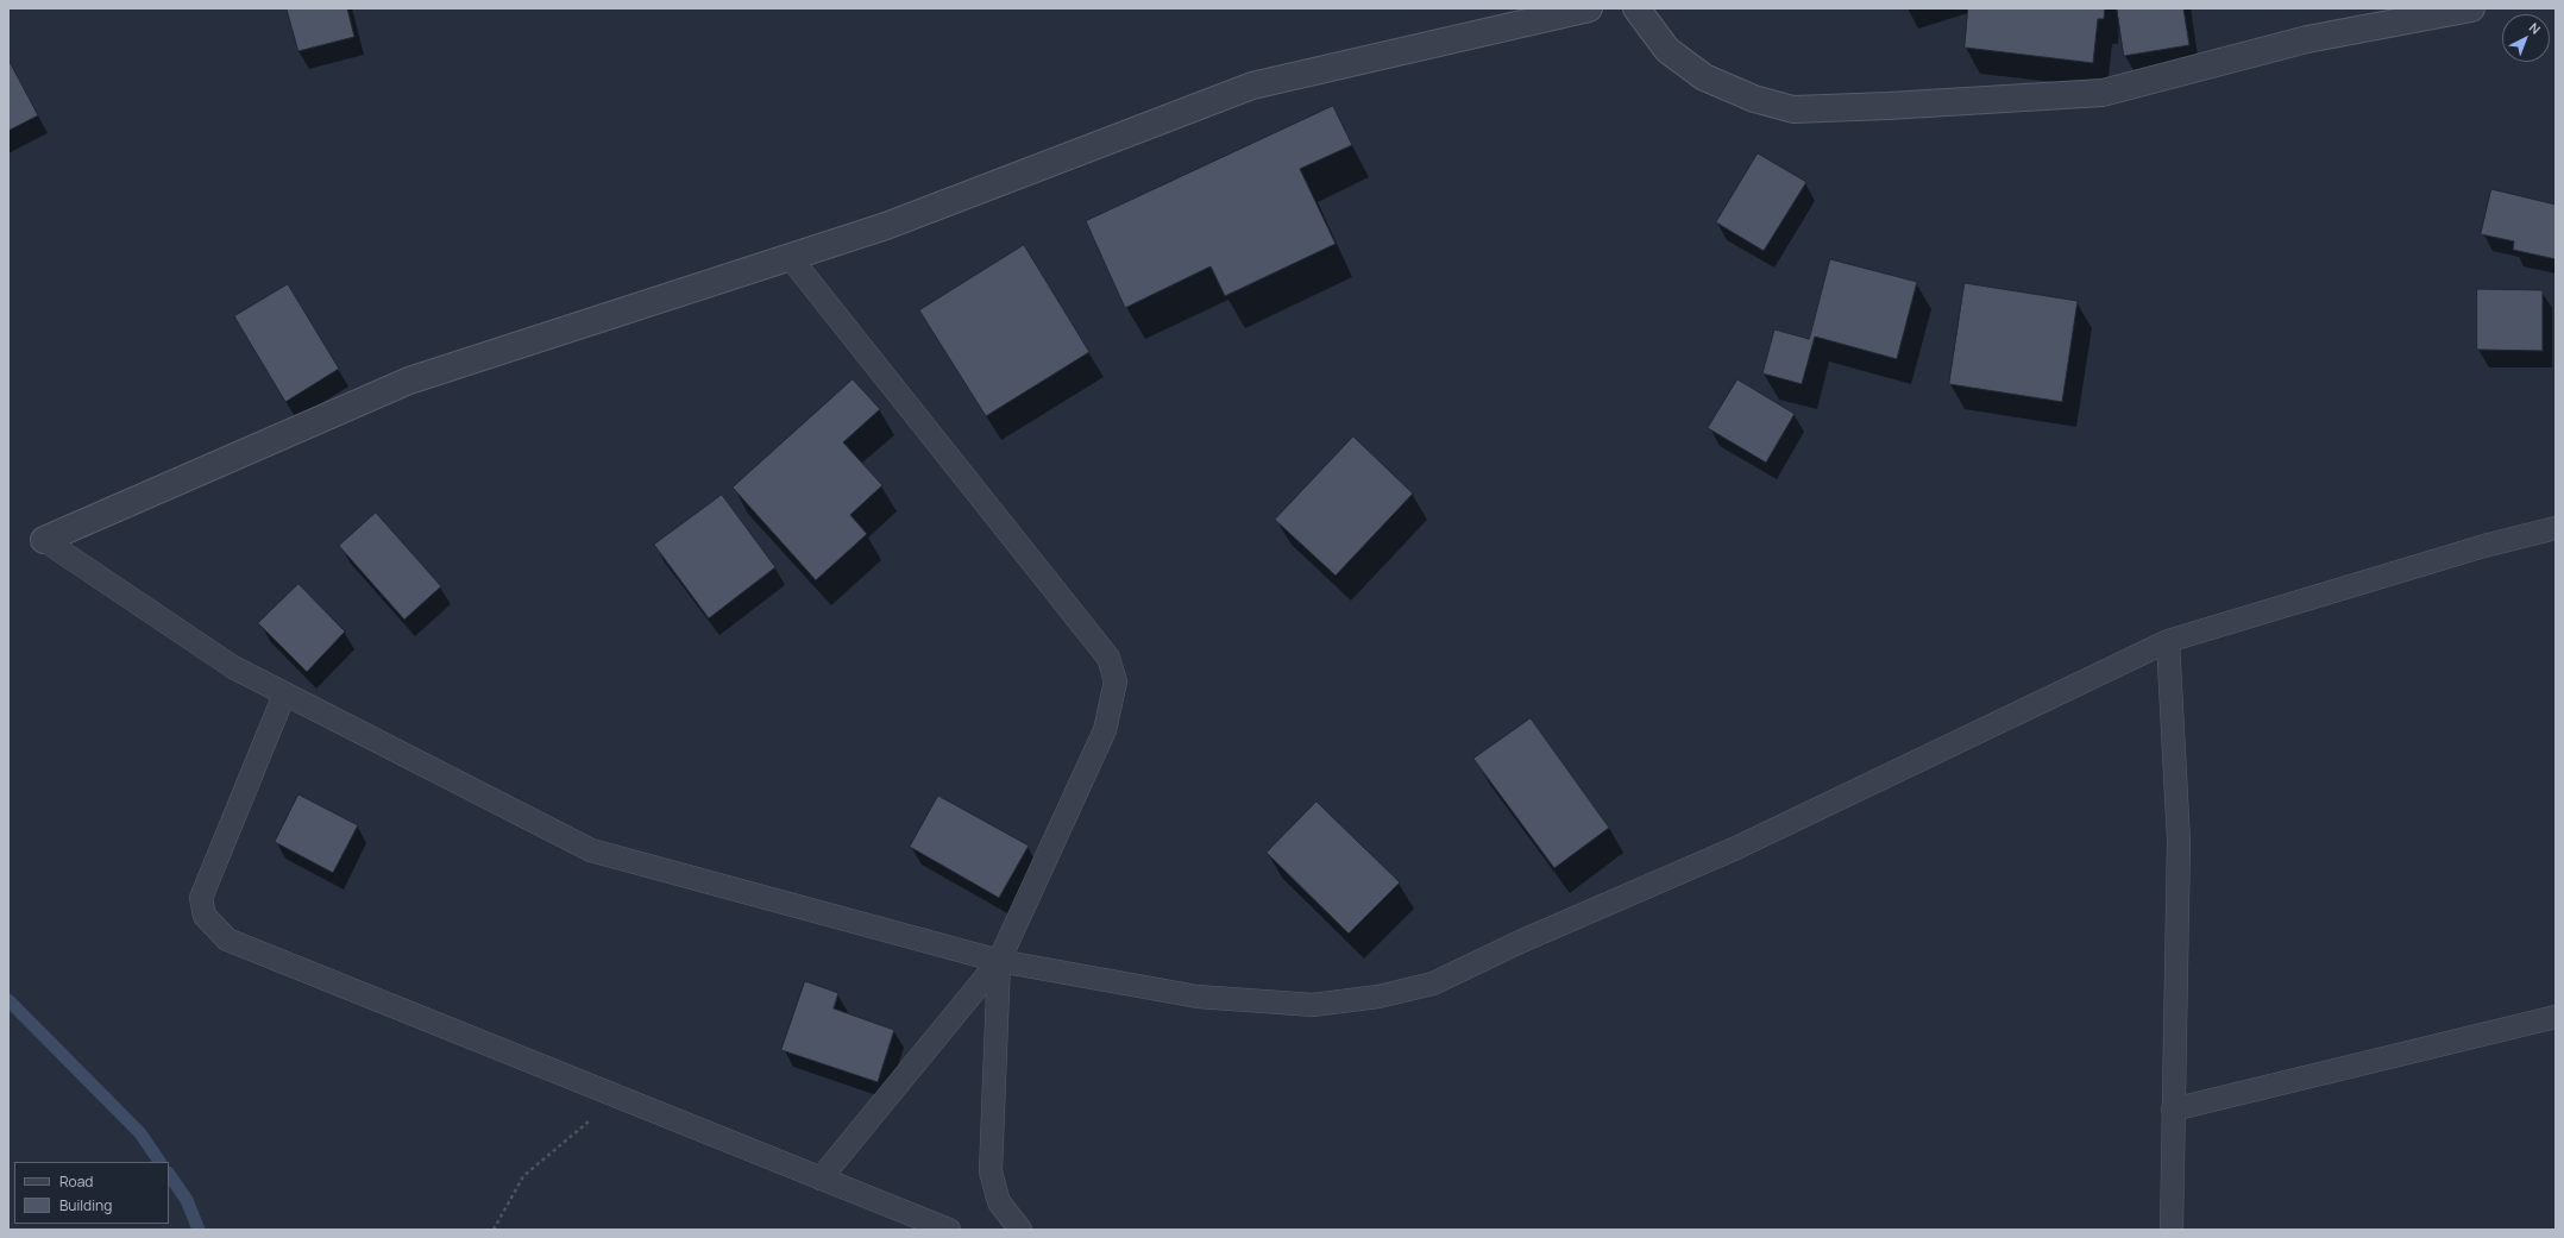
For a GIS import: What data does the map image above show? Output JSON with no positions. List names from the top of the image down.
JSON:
{
  "legend": ["Road", "Building"],
  "north": "top right"
}
